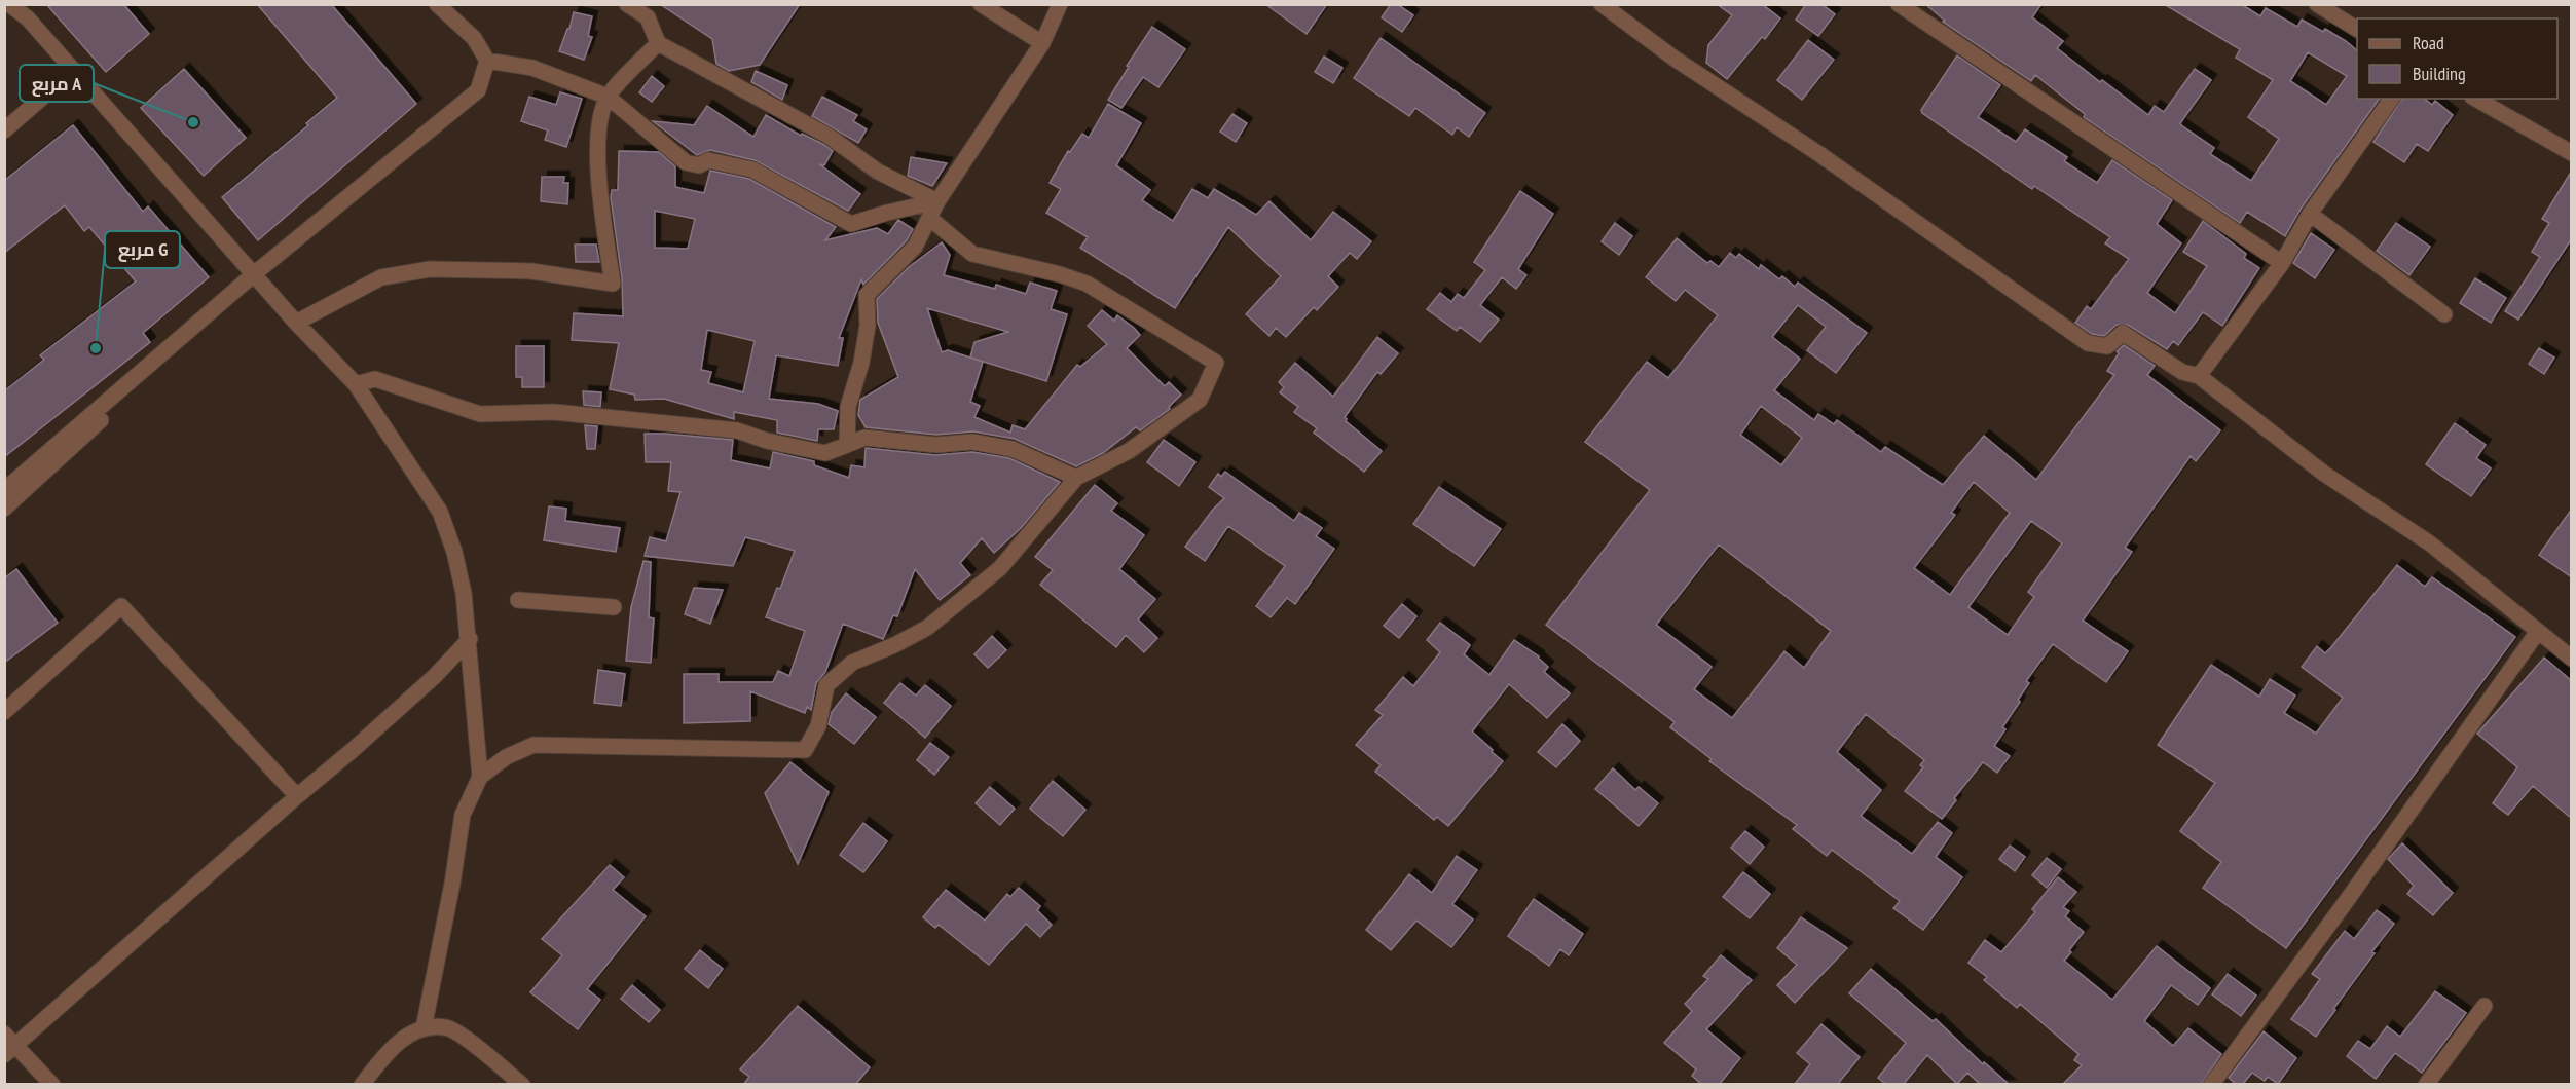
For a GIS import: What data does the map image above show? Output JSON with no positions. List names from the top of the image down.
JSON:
{
  "places": ["مربع A", "مربع G"],
  "legend": ["Road", "Building"]
}
